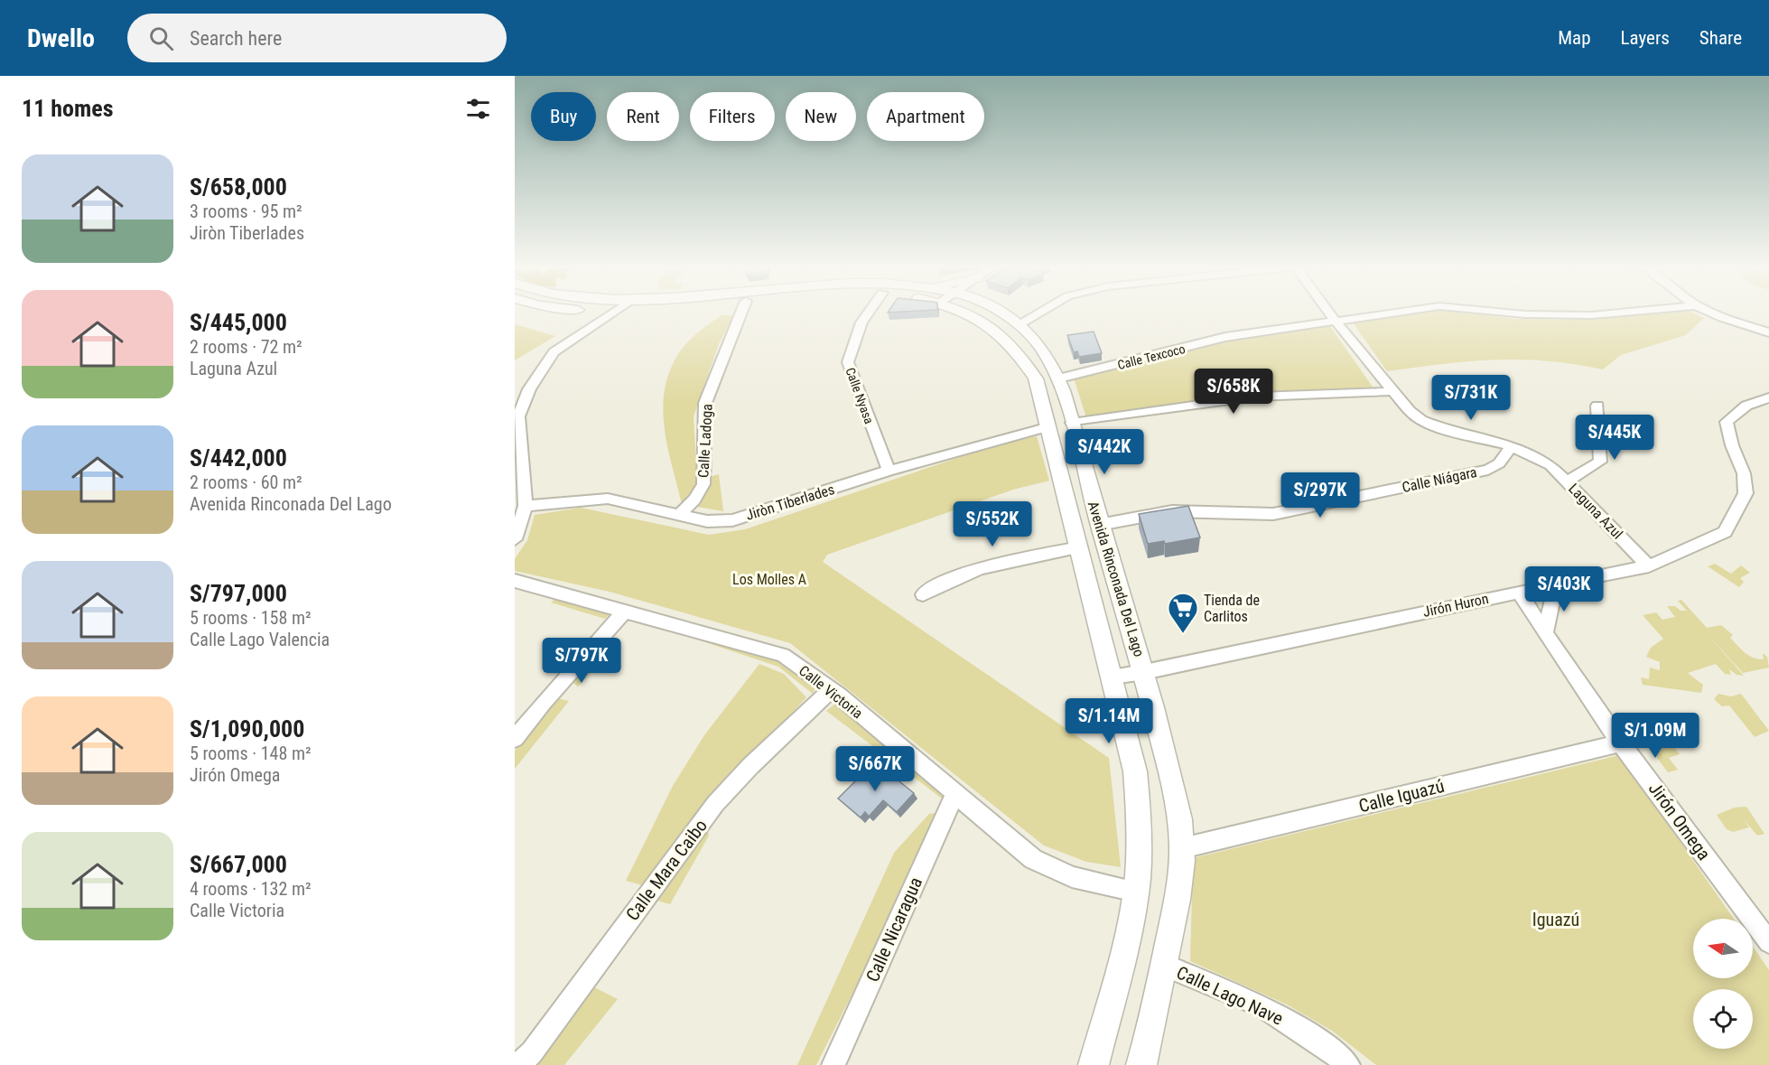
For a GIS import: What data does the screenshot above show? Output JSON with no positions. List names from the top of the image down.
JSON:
{
  "streets": {
    "street": [
      "Calle Texcoco",
      "Calle Nyasa",
      "Calle Ladoga",
      "Calle Niágara",
      "Jiròn Tiberlades",
      "Laguna Azul",
      "Avenida Rinconada Del Lago",
      "Jirón Huron",
      "Calle Victoria",
      "Calle Iguazú",
      "Jirón Omega",
      "Calle Mara Caibo",
      "Calle Nicaragua",
      "Calle Lago Nave"
    ]
  },
  "crossings": [
    ["Calle Texcoco", "Laguna Azul"],
    ["Calle Texcoco", "Avenida Rinconada Del Lago"],
    ["Calle Nyasa", "Jiròn Tiberlades"],
    ["Calle Ladoga", "Jiròn Tiberlades"],
    ["Calle Niágara", "Laguna Azul"],
    ["Calle Niágara", "Avenida Rinconada Del Lago"],
    ["Jiròn Tiberlades", "Avenida Rinconada Del Lago"],
    ["Laguna Azul", "Jirón Huron"],
    ["Avenida Rinconada Del Lago", "Jirón Huron"],
    ["Avenida Rinconada Del Lago", "Calle Victoria"],
    ["Avenida Rinconada Del Lago", "Calle Iguazú"],
    ["Avenida Rinconada Del Lago", "Calle Lago Nave"],
    ["Jirón Huron", "Jirón Omega"],
    ["Calle Victoria", "Calle Mara Caibo"],
    ["Calle Victoria", "Calle Nicaragua"],
    ["Calle Iguazú", "Jirón Omega"]
  ],
  "parks": ["Los Molles A", "Iguazú"],
  "places": {
    "supermarket": ["Tienda de Carlitos"]
  },
  "north": "left",
  "page": {
    "header": "Dwello",
    "search": "Search here",
    "nav": ["Map", "Layers", "Share"],
    "heading": "11 homes",
    "chip": [
      "Buy",
      "Rent",
      "Filters",
      "New",
      "Apartment"
    ],
    "list": [
      {
        "name": "S/658,000",
        "note": "3 rooms · 95 m² · Jiròn Tiberlades"
      },
      {
        "name": "S/445,000",
        "note": "2 rooms · 72 m² · Laguna Azul"
      },
      {
        "name": "S/442,000",
        "note": "2 rooms · 60 m² · Avenida Rinconada Del Lago"
      },
      {
        "name": "S/797,000",
        "note": "5 rooms · 158 m² · Calle Lago Valencia"
      },
      {
        "name": "S/1,090,000",
        "note": "5 rooms · 148 m² · Jirón Omega"
      },
      {
        "name": "S/667,000",
        "note": "4 rooms · 132 m² · Calle Victoria"
      }
    ],
    "price": [
      "S/658K",
      "S/731K",
      "S/445K",
      "S/442K",
      "S/297K",
      "S/552K",
      "S/403K",
      "S/797K",
      "S/1.14M",
      "S/1.09M",
      "S/667K"
    ]
  }
}
